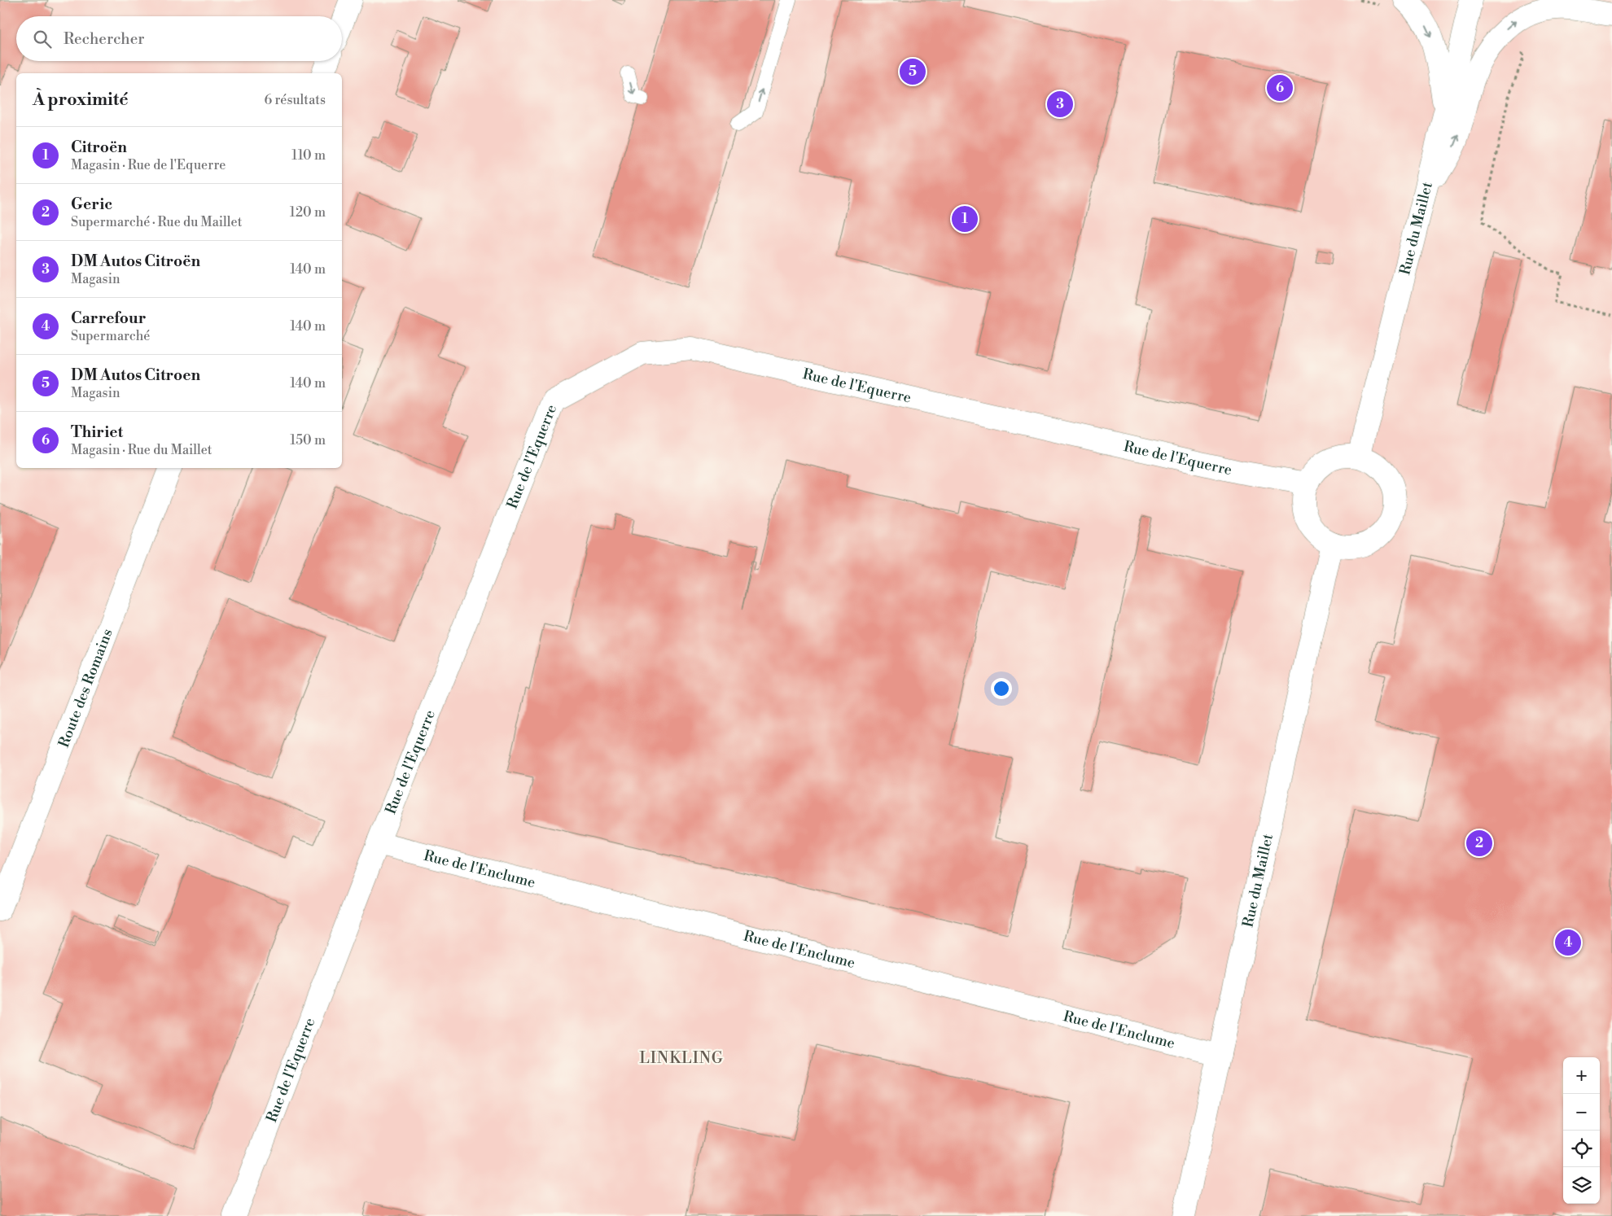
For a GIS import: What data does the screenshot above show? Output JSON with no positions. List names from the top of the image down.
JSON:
{
  "streets": {
    "street": [
      "Rue du Maillet",
      "Rue de l'Equerre",
      "Route des Romains",
      "Rue de l'Enclume"
    ]
  },
  "crossings": [
    ["Rue du Maillet", "Rue de l'Equerre"],
    ["Rue du Maillet", "Rue de l'Enclume"],
    ["Rue de l'Equerre", "Rue de l'Enclume"]
  ],
  "districts": ["LINKLING"],
  "page": {
    "search": "Rechercher",
    "pins": [
      "5",
      "6",
      "3",
      "1",
      "2",
      "4"
    ],
    "heading": ["À proximité", "6 résultats"],
    "list": [
      {
        "mark": "1",
        "name": "Citroën",
        "note": "Magasin · Rue de l'Equerre",
        "value": "110 m"
      },
      {
        "mark": "2",
        "name": "Geric",
        "note": "Supermarché · Rue du Maillet",
        "value": "120 m"
      },
      {
        "mark": "3",
        "name": "DM Autos Citroën",
        "note": "Magasin",
        "value": "140 m"
      },
      {
        "mark": "4",
        "name": "Carrefour",
        "note": "Supermarché",
        "value": "140 m"
      },
      {
        "mark": "5",
        "name": "DM Autos Citroen",
        "note": "Magasin",
        "value": "140 m"
      },
      {
        "mark": "6",
        "name": "Thiriet",
        "note": "Magasin · Rue du Maillet",
        "value": "150 m"
      }
    ],
    "map_buttons": ["+", "−"]
  }
}
